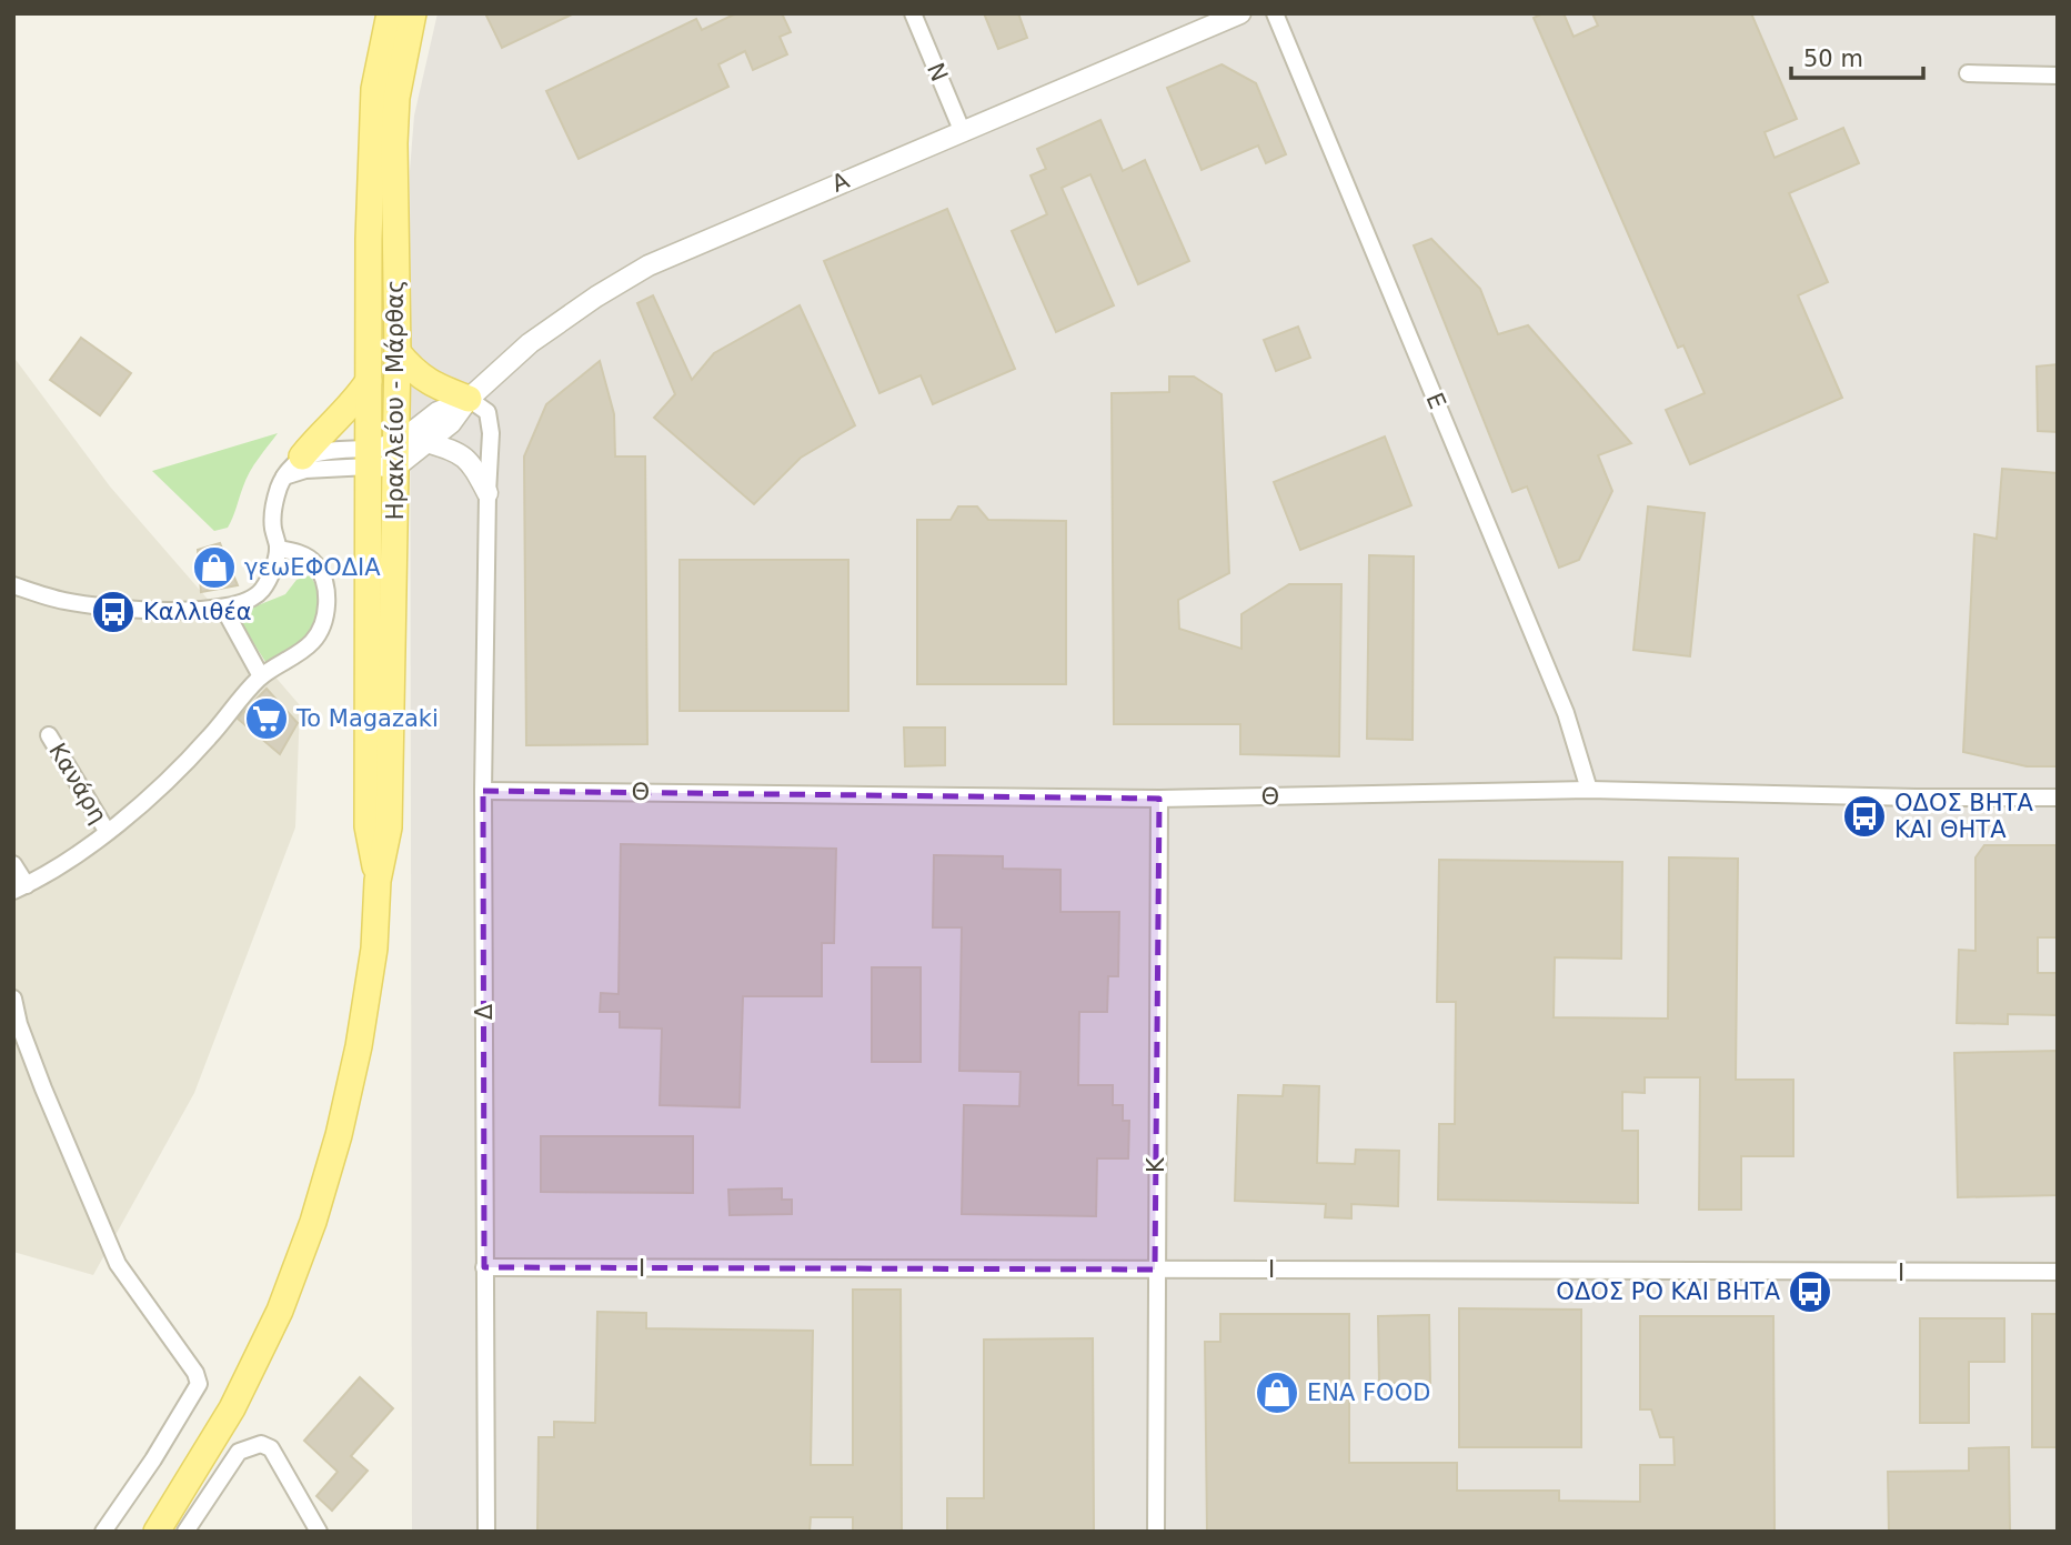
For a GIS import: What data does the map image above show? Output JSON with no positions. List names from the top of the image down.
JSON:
{
  "streets": {
    "main road": ["Ηρακλείου - Μάρθας"],
    "street": [
      "Ν",
      "Α",
      "Ε",
      "Κανάρη",
      "Θ",
      "Δ",
      "Κ",
      "Ι"
    ]
  },
  "crossings": [
    ["Ν", "Α"],
    ["Α", "Ηρακλείου - Μάρθας"],
    ["Α", "Δ"],
    ["Ε", "Θ"],
    ["Θ", "Δ"],
    ["Θ", "Κ"],
    ["Δ", "Ι"],
    ["Κ", "Ι"]
  ],
  "places": {
    "shop": ["γεωΕΦΟΔΙΑ", "ENA FOOD"],
    "bus stop": ["Καλλιθέα", "ΟΔΟΣ ΒΗΤΑ ΚΑΙ ΘΗΤΑ", "ΟΔΟΣ ΡΟ ΚΑΙ ΒΗΤΑ"],
    "supermarket": ["To Magazaki"]
  },
  "scale_bar": "50 m"
}
